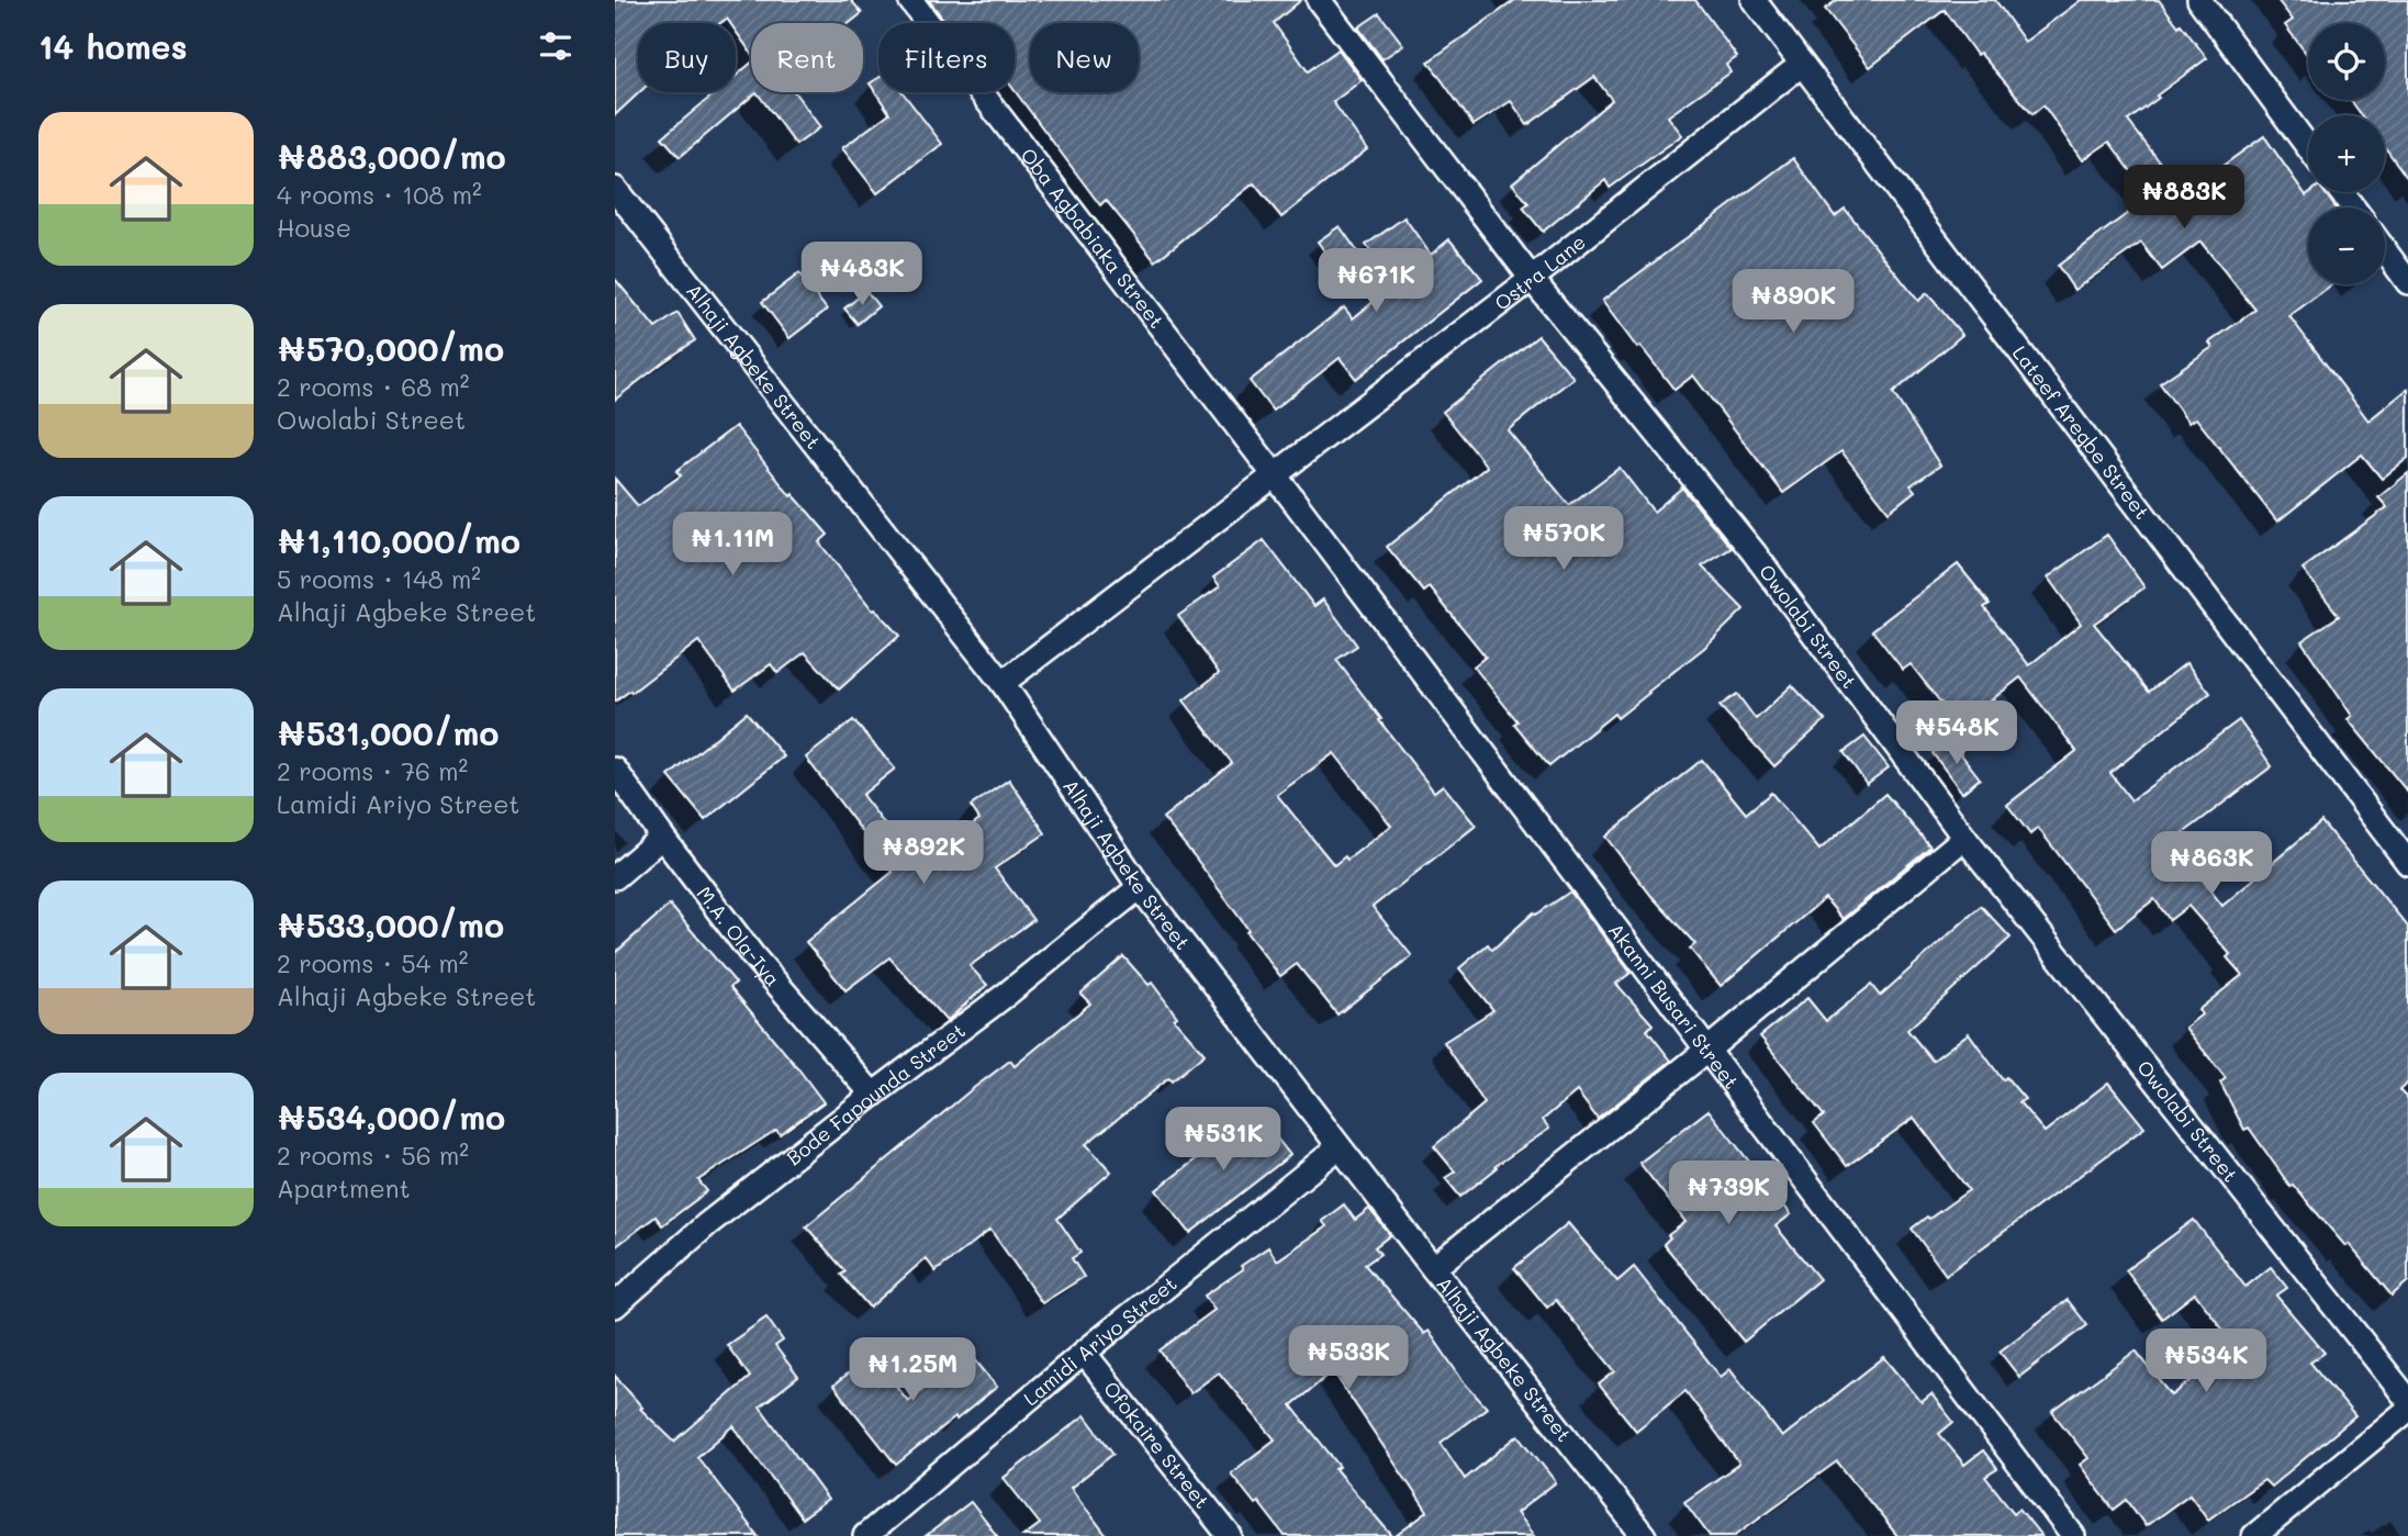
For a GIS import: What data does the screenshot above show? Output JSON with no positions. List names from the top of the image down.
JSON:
{
  "streets": {
    "street": [
      "Oba Agbabiaka Street",
      "Ostra Lane",
      "Alhaji Agbeke Street",
      "Lateef Aregbe Street",
      "Owolabi Street",
      "M.A. Ola-Iya",
      "Akanni Busari Street",
      "Bode Fapounda Street",
      "Lamidi Ariyo Street",
      "Ofokaire Street"
    ]
  },
  "crossings": [
    ["Oba Agbabiaka Street", "Ostra Lane"],
    ["Oba Agbabiaka Street", "Akanni Busari Street"],
    ["Ostra Lane", "Alhaji Agbeke Street"],
    ["Ostra Lane", "Lateef Aregbe Street"],
    ["Ostra Lane", "Owolabi Street"],
    ["Ostra Lane", "Akanni Busari Street"],
    ["Alhaji Agbeke Street", "Bode Fapounda Street"],
    ["Alhaji Agbeke Street", "Lamidi Ariyo Street"],
    ["M.A. Ola-Iya", "Bode Fapounda Street"],
    ["Lamidi Ariyo Street", "Ofokaire Street"]
  ],
  "page": {
    "heading": "14 homes",
    "map_buttons": ["+", "−"],
    "chip": [
      "Buy",
      "Rent",
      "Filters",
      "New"
    ],
    "list": [
      {
        "name": "₦883,000/mo",
        "note": "4 rooms · 108 m² · House"
      },
      {
        "name": "₦570,000/mo",
        "note": "2 rooms · 68 m² · Owolabi Street"
      },
      {
        "name": "₦1,110,000/mo",
        "note": "5 rooms · 148 m² · Alhaji Agbeke Street"
      },
      {
        "name": "₦531,000/mo",
        "note": "2 rooms · 76 m² · Lamidi Ariyo Street"
      },
      {
        "name": "₦533,000/mo",
        "note": "2 rooms · 54 m² · Alhaji Agbeke Street"
      },
      {
        "name": "₦534,000/mo",
        "note": "2 rooms · 56 m² · Apartment"
      }
    ],
    "price": [
      "₦883K",
      "₦483K",
      "₦671K",
      "₦890K",
      "₦570K",
      "₦1.11M",
      "₦548K",
      "₦892K",
      "₦863K",
      "₦531K",
      "₦739K",
      "₦533K",
      "₦534K",
      "₦1.25M"
    ]
  }
}
